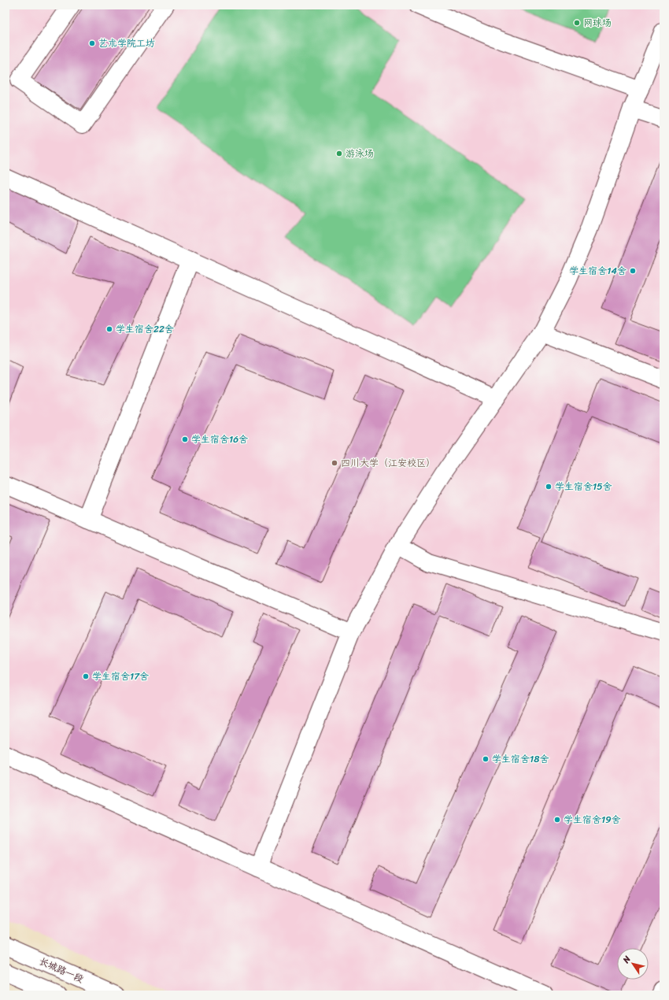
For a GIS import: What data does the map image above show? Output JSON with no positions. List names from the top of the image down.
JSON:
{
  "streets": {
    "street": ["长城路一段"]
  },
  "places": [
    "网球场",
    "艺术学院工坊",
    "游泳场",
    "学生宿舍14舍",
    "学生宿舍22舍",
    "学生宿舍16舍",
    "四川大学（江安校区）",
    "学生宿舍15舍",
    "学生宿舍17舍",
    "学生宿舍18舍",
    "学生宿舍19舍"
  ],
  "north": "top left"
}
